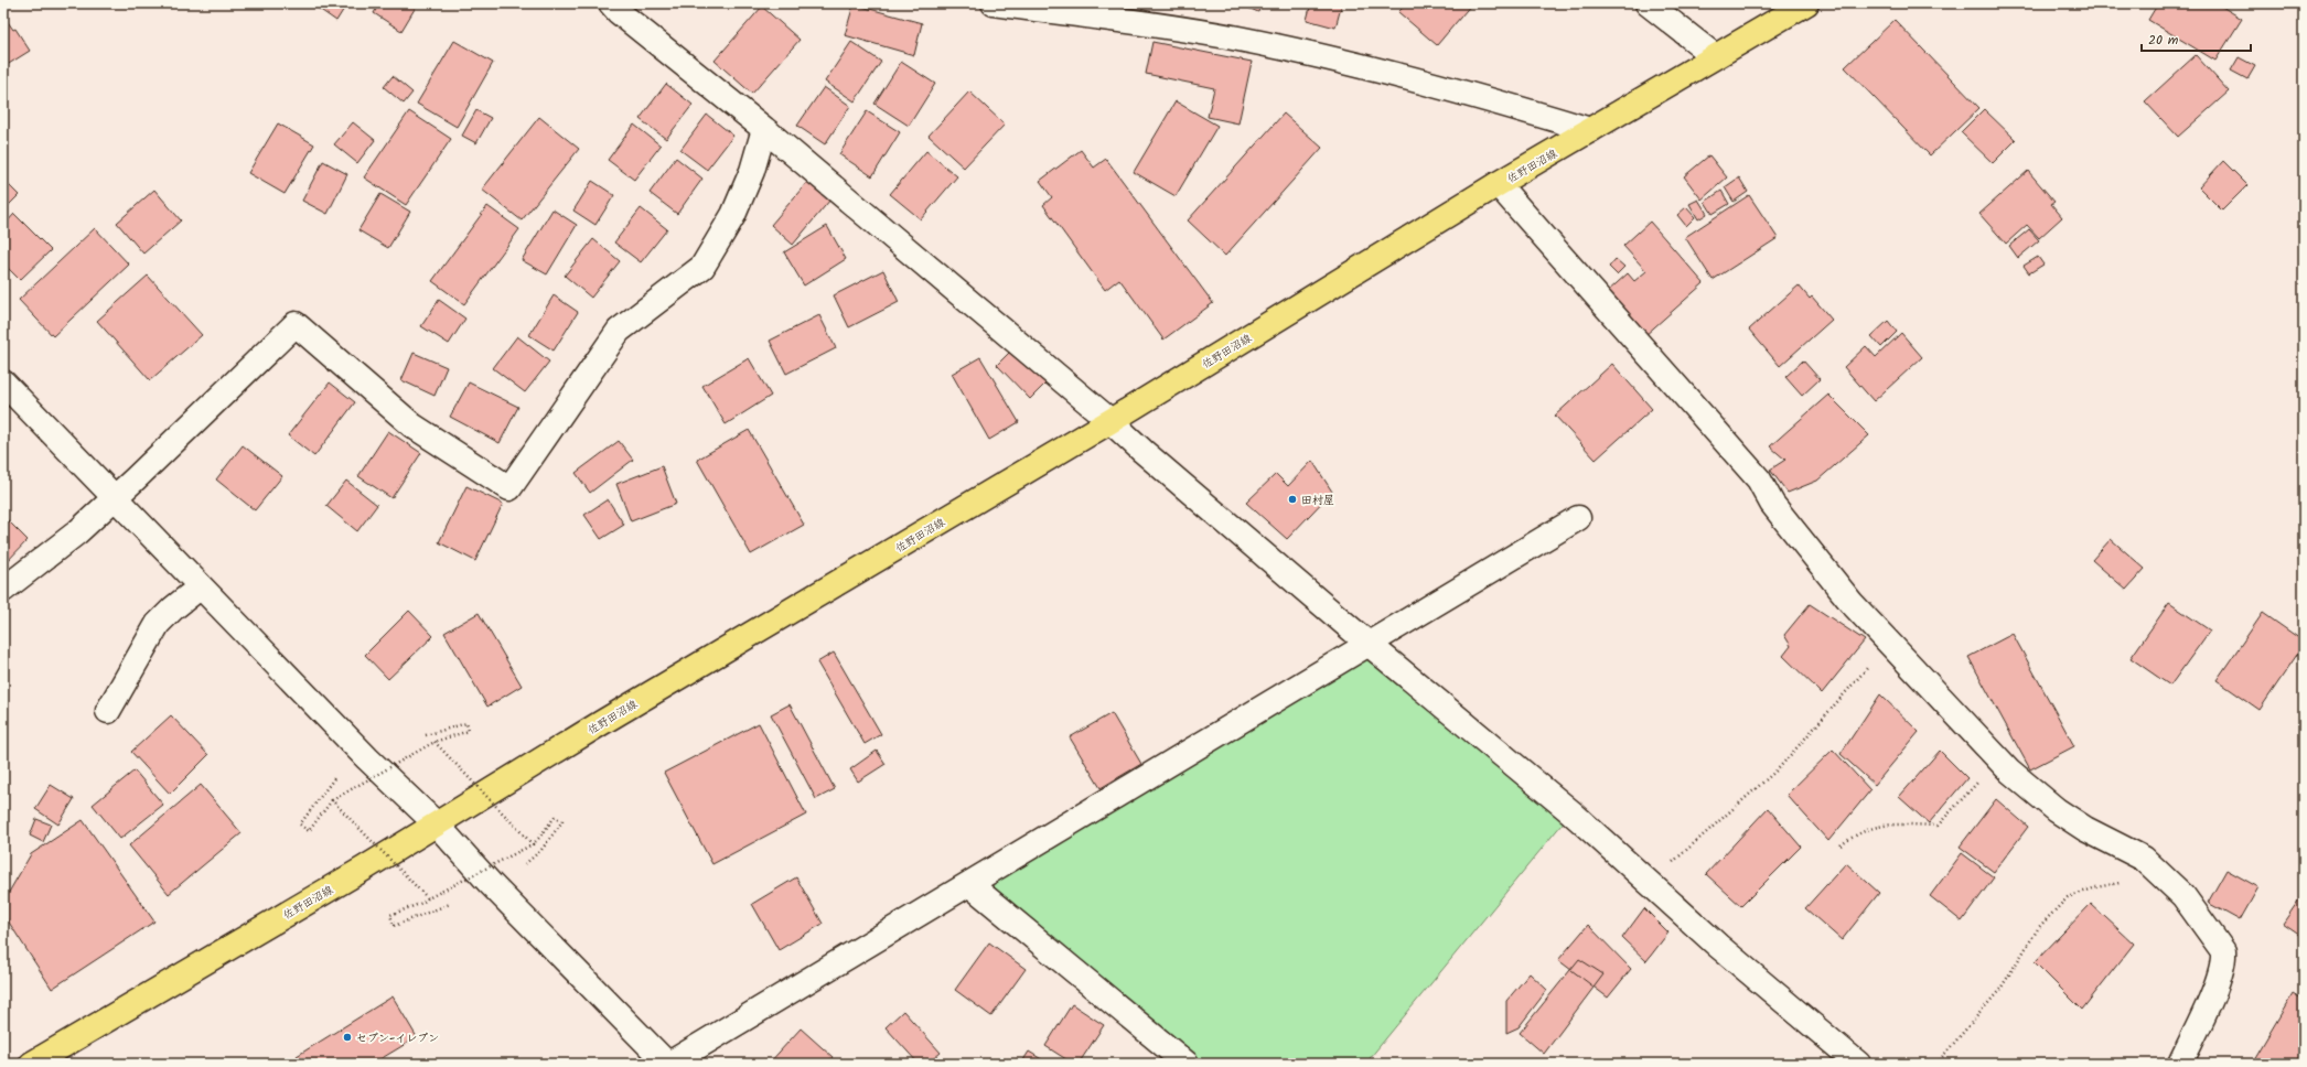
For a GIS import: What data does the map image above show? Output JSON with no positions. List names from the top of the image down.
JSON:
{
  "streets": {
    "main road": ["佐野田沼線"]
  },
  "places": ["田村屋", "セブン-イレブン"],
  "scale_bar": "20 m"
}
